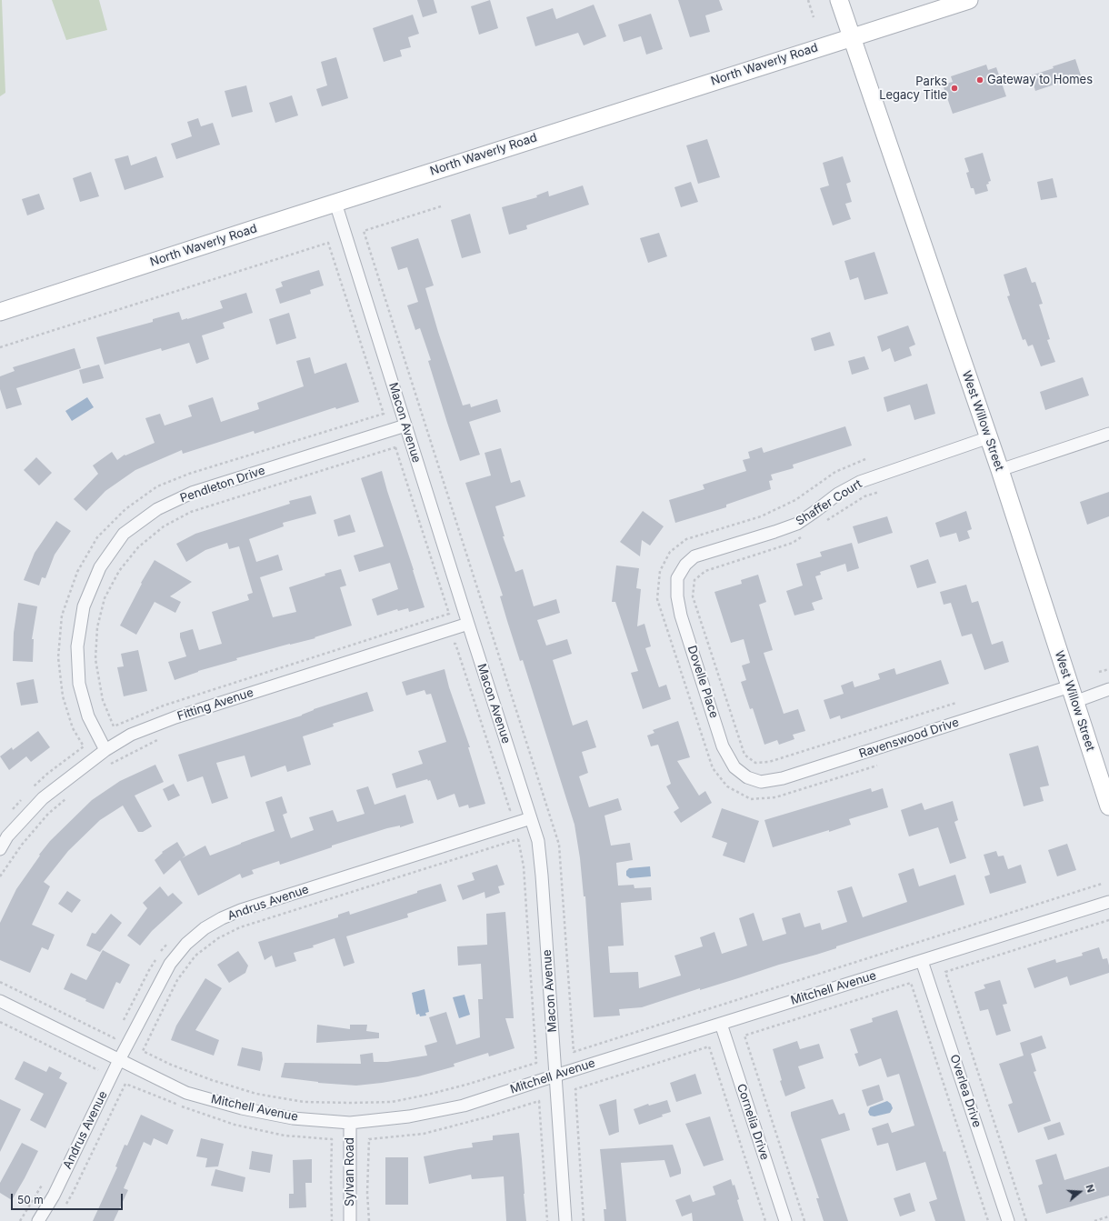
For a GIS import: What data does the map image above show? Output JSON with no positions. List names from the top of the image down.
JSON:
{
  "streets": {
    "main road": ["North Waverly Road", "West Willow Street"],
    "street": [
      "Macon Avenue",
      "Pendleton Drive",
      "Shaffer Court",
      "Dovelle Place",
      "Fitting Avenue",
      "Ravenswood Drive",
      "Andrus Avenue",
      "Mitchell Avenue",
      "Overlea Drive",
      "Cornelia Drive",
      "Sylvan Road"
    ]
  },
  "crossings": [
    ["North Waverly Road", "West Willow Street"],
    ["North Waverly Road", "Macon Avenue"],
    ["West Willow Street", "Shaffer Court"],
    ["West Willow Street", "Ravenswood Drive"],
    ["Macon Avenue", "Pendleton Drive"],
    ["Macon Avenue", "Fitting Avenue"],
    ["Macon Avenue", "Andrus Avenue"],
    ["Macon Avenue", "Mitchell Avenue"],
    ["Pendleton Drive", "Fitting Avenue"],
    ["Shaffer Court", "Dovelle Place"],
    ["Dovelle Place", "Ravenswood Drive"],
    ["Andrus Avenue", "Mitchell Avenue"],
    ["Mitchell Avenue", "Overlea Drive"],
    ["Mitchell Avenue", "Cornelia Drive"],
    ["Mitchell Avenue", "Sylvan Road"]
  ],
  "places": ["Gateway to Homes", "Parks Legacy Title"],
  "scale_bar": "50 m",
  "north": "right"
}
